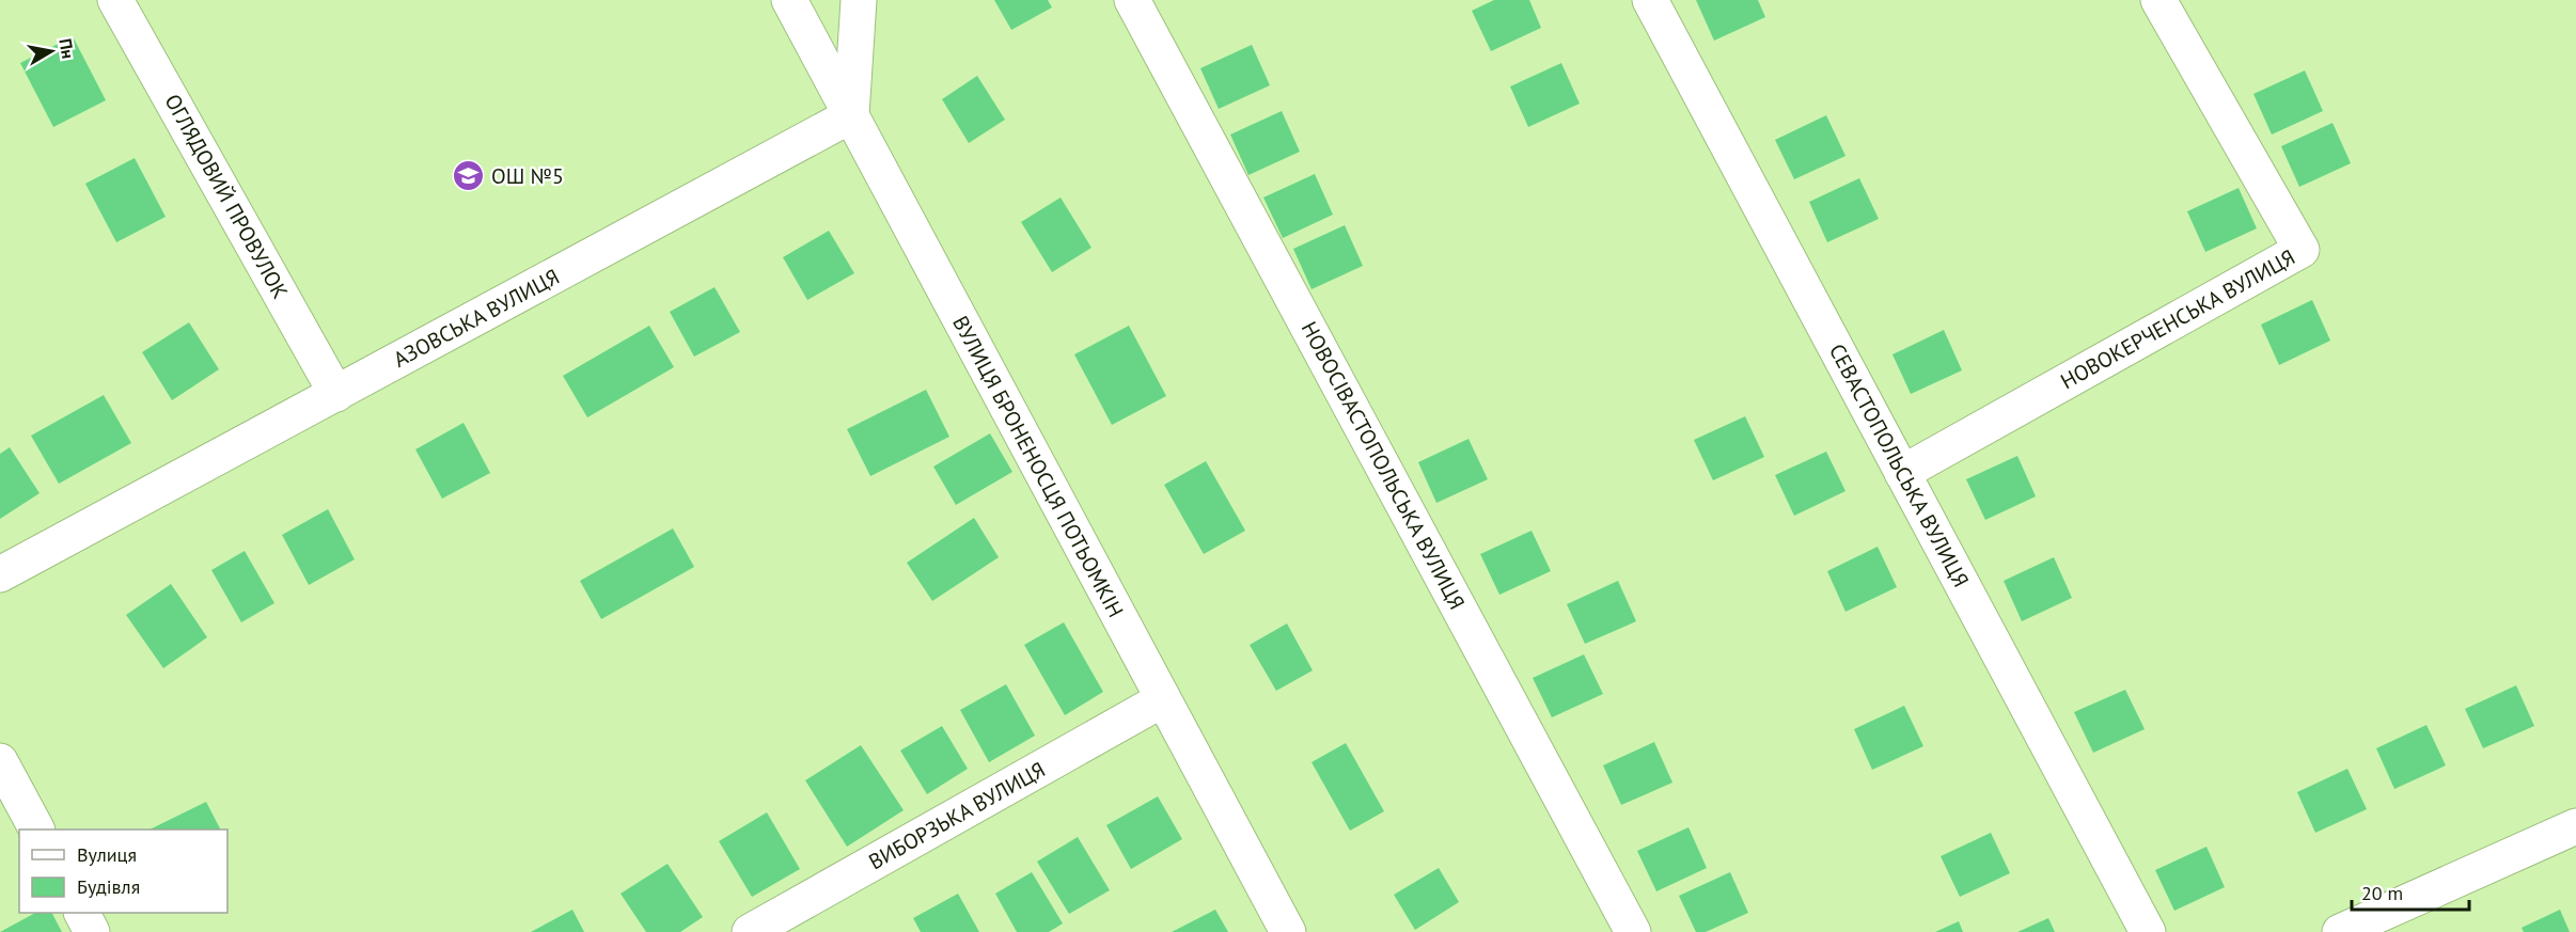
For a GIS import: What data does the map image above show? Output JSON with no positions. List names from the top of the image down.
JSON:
{
  "streets": {
    "street": [
      "ОГЛЯДОВИЙ ПРОВУЛОК",
      "АЗОВСЬКА ВУЛИЦЯ",
      "НОВОКЕРЧЕНСЬКА ВУЛИЦЯ",
      "НОВОСІВАСТОПОЛЬСЬКА ВУЛИЦЯ",
      "СЕВАСТОПОЛЬСЬКА ВУЛИЦЯ",
      "ВУЛИЦЯ БРОНЕНОСЦЯ ПОТЬОМКІН",
      "ВИБОРЗЬКА ВУЛИЦЯ"
    ]
  },
  "crossings": [
    ["ОГЛЯДОВИЙ ПРОВУЛОК", "АЗОВСЬКА ВУЛИЦЯ"],
    ["АЗОВСЬКА ВУЛИЦЯ", "ВУЛИЦЯ БРОНЕНОСЦЯ ПОТЬОМКІН"],
    ["НОВОКЕРЧЕНСЬКА ВУЛИЦЯ", "СЕВАСТОПОЛЬСЬКА ВУЛИЦЯ"],
    ["ВУЛИЦЯ БРОНЕНОСЦЯ ПОТЬОМКІН", "ВИБОРЗЬКА ВУЛИЦЯ"]
  ],
  "places": {
    "school or university": ["ОШ №5"]
  },
  "legend": ["Вулиця", "Будівля"],
  "scale_bar": "20 m",
  "north": "right"
}
